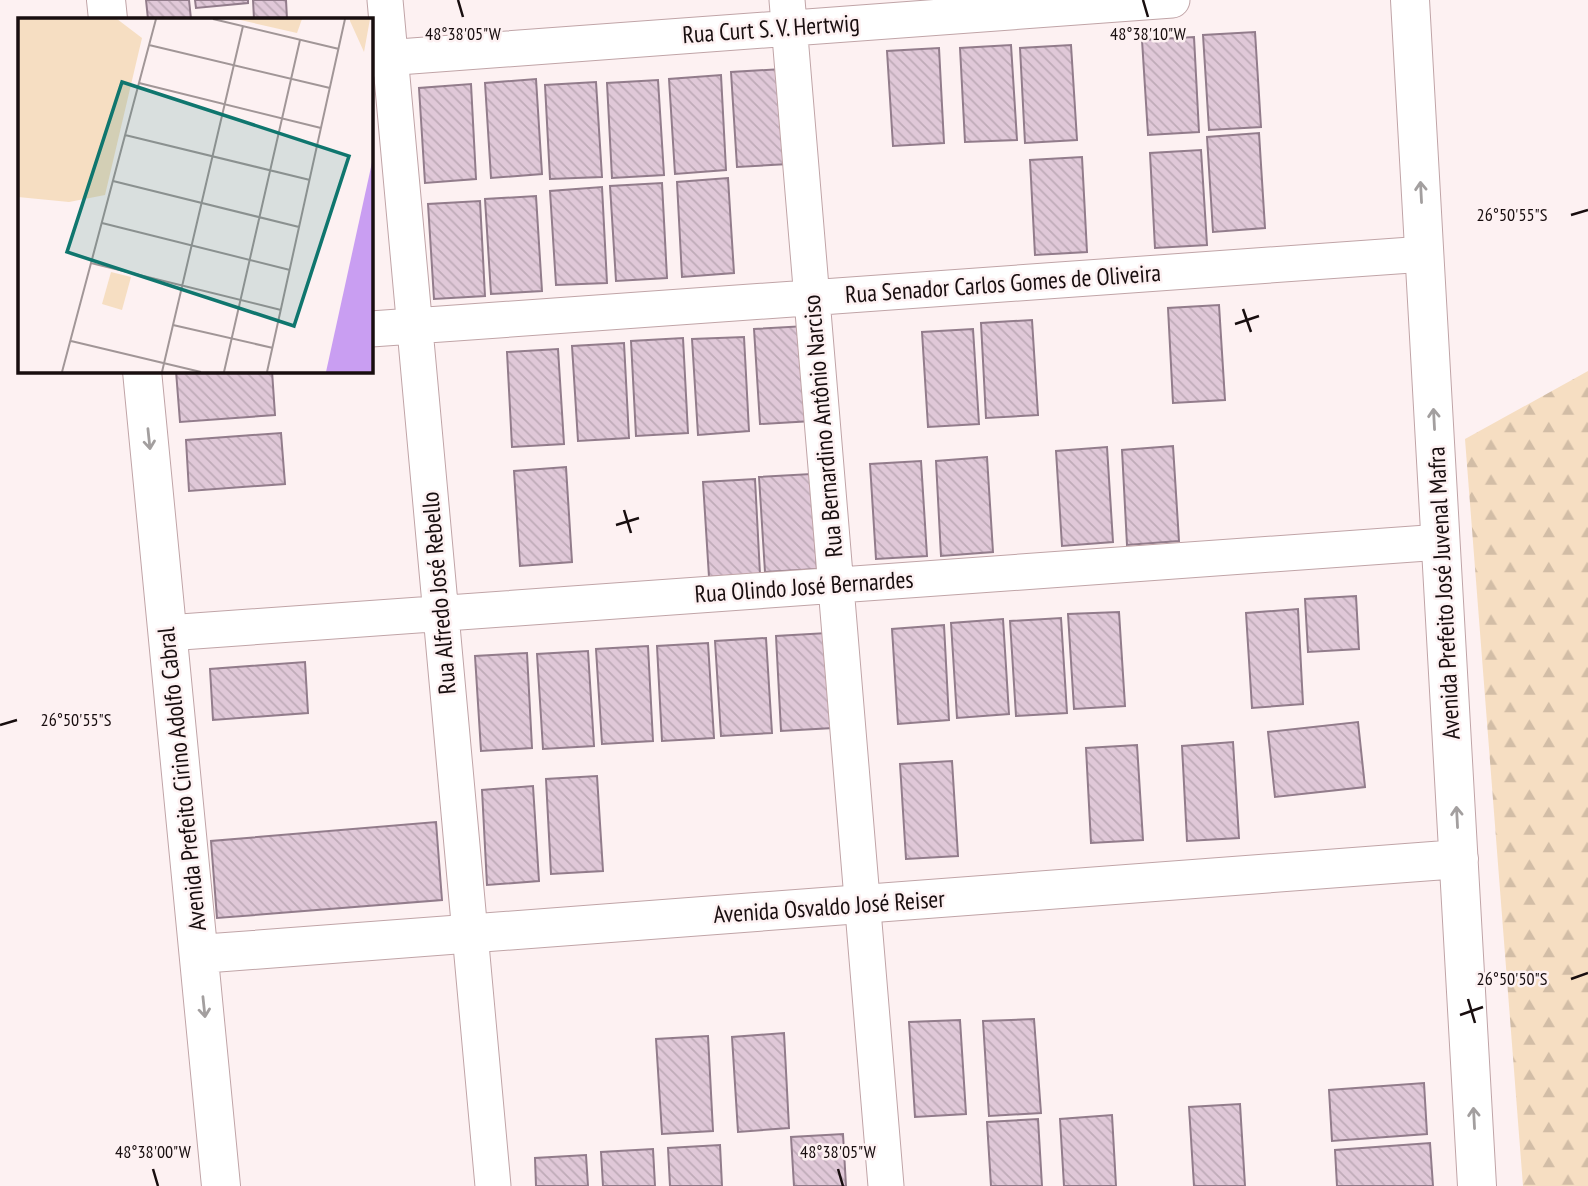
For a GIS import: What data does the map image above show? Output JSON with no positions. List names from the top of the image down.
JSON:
{
  "streets": {
    "main road": ["Avenida Prefeito José Juvenal Mafra", "Avenida Prefeito Cirino Adolfo Cabral", "Avenida Osvaldo José Reiser"],
    "street": [
      "Rua Curt S. V. Hertwig",
      "Rua Senador Carlos Gomes de Oliveira",
      "Rua Bernardino Antônio Narciso",
      "Rua Olindo José Bernardes",
      "Rua Alfredo José Rebello"
    ]
  },
  "crossings": [
    ["Rua Curt S. V. Hertwig", "Rua Bernardino Antônio Narciso"],
    ["Rua Curt S. V. Hertwig", "Rua Alfredo José Rebello"],
    ["Rua Senador Carlos Gomes de Oliveira", "Rua Bernardino Antônio Narciso"],
    ["Rua Senador Carlos Gomes de Oliveira", "Rua Alfredo José Rebello"],
    ["Rua Senador Carlos Gomes de Oliveira", "Avenida Prefeito José Juvenal Mafra"],
    ["Rua Bernardino Antônio Narciso", "Rua Olindo José Bernardes"],
    ["Rua Bernardino Antônio Narciso", "Avenida Osvaldo José Reiser"],
    ["Rua Olindo José Bernardes", "Rua Alfredo José Rebello"],
    ["Rua Olindo José Bernardes", "Avenida Prefeito José Juvenal Mafra"],
    ["Rua Olindo José Bernardes", "Avenida Prefeito Cirino Adolfo Cabral"],
    ["Rua Alfredo José Rebello", "Avenida Osvaldo José Reiser"],
    ["Avenida Prefeito José Juvenal Mafra", "Avenida Osvaldo José Reiser"],
    ["Avenida Prefeito Cirino Adolfo Cabral", "Avenida Osvaldo José Reiser"]
  ],
  "one_way": ["Avenida Prefeito José Juvenal Mafra", "Avenida Prefeito Cirino Adolfo Cabral"],
  "coordinates": [
    "48°38'05\"W",
    "48°38'10\"W",
    "26°50'55\"S",
    "26°50'50\"S",
    "48°38'00\"W"
  ]
}
